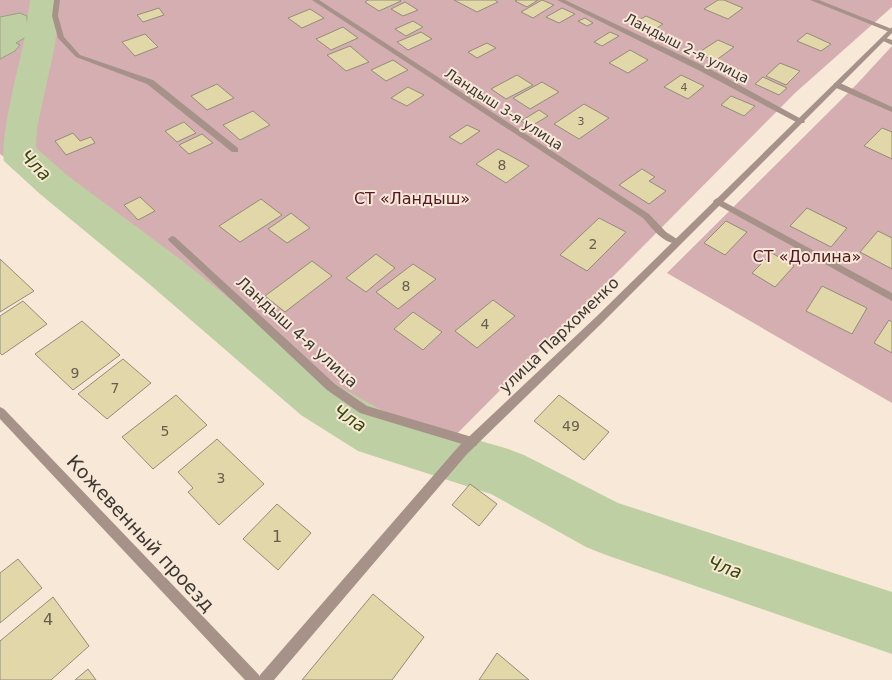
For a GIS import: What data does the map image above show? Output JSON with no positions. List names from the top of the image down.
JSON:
{
  "streets": {
    "street": [
      "Ландыш 2-я улица",
      "Ландыш 3-я улица",
      "Ландыш 4-я улица",
      "улица Пархоменко",
      "Кожевенный проезд"
    ]
  },
  "crossings": [
    ["Ландыш 2-я улица", "улица Пархоменко"],
    ["Ландыш 3-я улица", "улица Пархоменко"],
    ["Ландыш 4-я улица", "улица Пархоменко"]
  ],
  "water": ["Чла"],
  "parks": ["СТ «Ландыш»", "СТ «Долина»"],
  "house_numbers": [
    "4",
    "3",
    "8",
    "2",
    "8",
    "4",
    "9",
    "7",
    "49",
    "5",
    "3",
    "1",
    "4"
  ]
}
